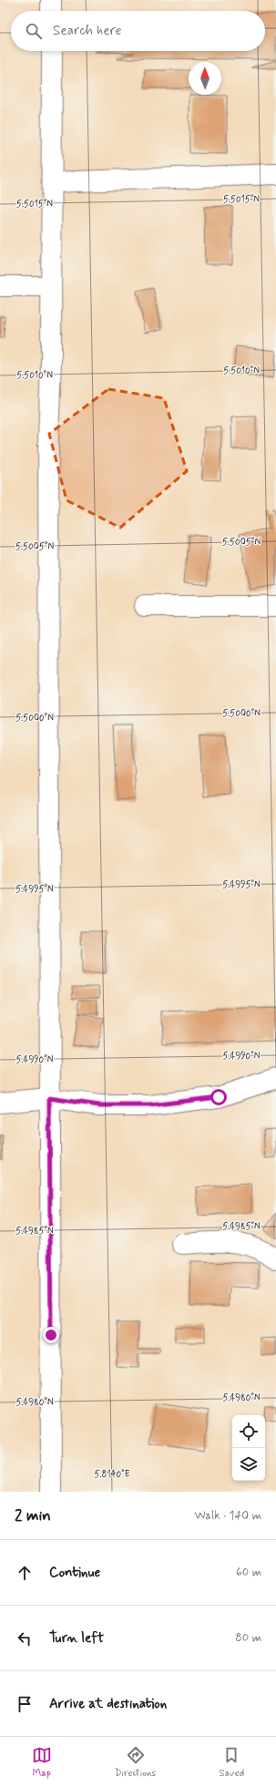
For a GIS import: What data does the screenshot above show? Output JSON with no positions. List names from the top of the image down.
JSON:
{
  "north": "top",
  "page": {
    "search": "Search here",
    "heading": ["2 min", "Walk · 140 m"],
    "list": [
      ["Continue", "60 m"],
      ["Turn left", "80 m"],
      "Arrive at destination"
    ],
    "nav": ["Map", "Directions", "Saved"]
  },
  "coordinates": [
    "5.5015°N",
    "5.5010°N",
    "5.5005°N",
    "5.5000°N",
    "5.4995°N",
    "5.4990°N",
    "5.4985°N",
    "5.4980°N",
    "5.8140°E"
  ]
}
